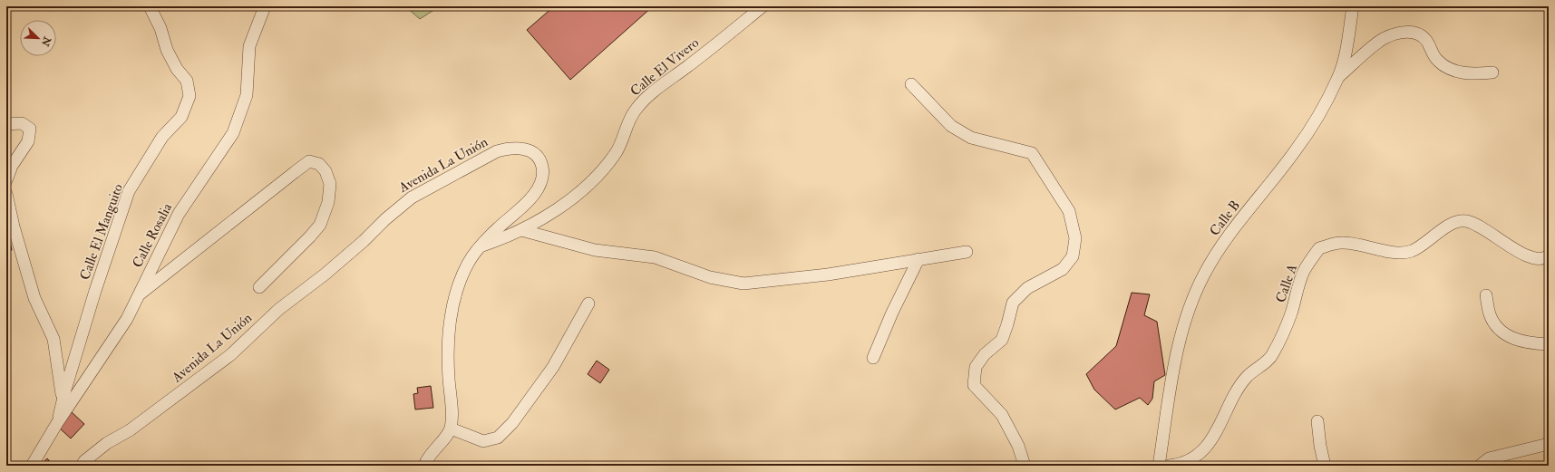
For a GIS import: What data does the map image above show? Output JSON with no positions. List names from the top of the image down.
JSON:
{
  "streets": {
    "street": [
      "Calle El Vivero",
      "Avenida La Unión",
      "Calle B",
      "Calle El Manguito",
      "Calle Rosalia",
      "Calle A"
    ]
  },
  "crossings": [
    ["Calle El Vivero", "Avenida La Unión"],
    ["Calle El Manguito", "Calle Rosalia"]
  ],
  "north": "bottom right"
}
